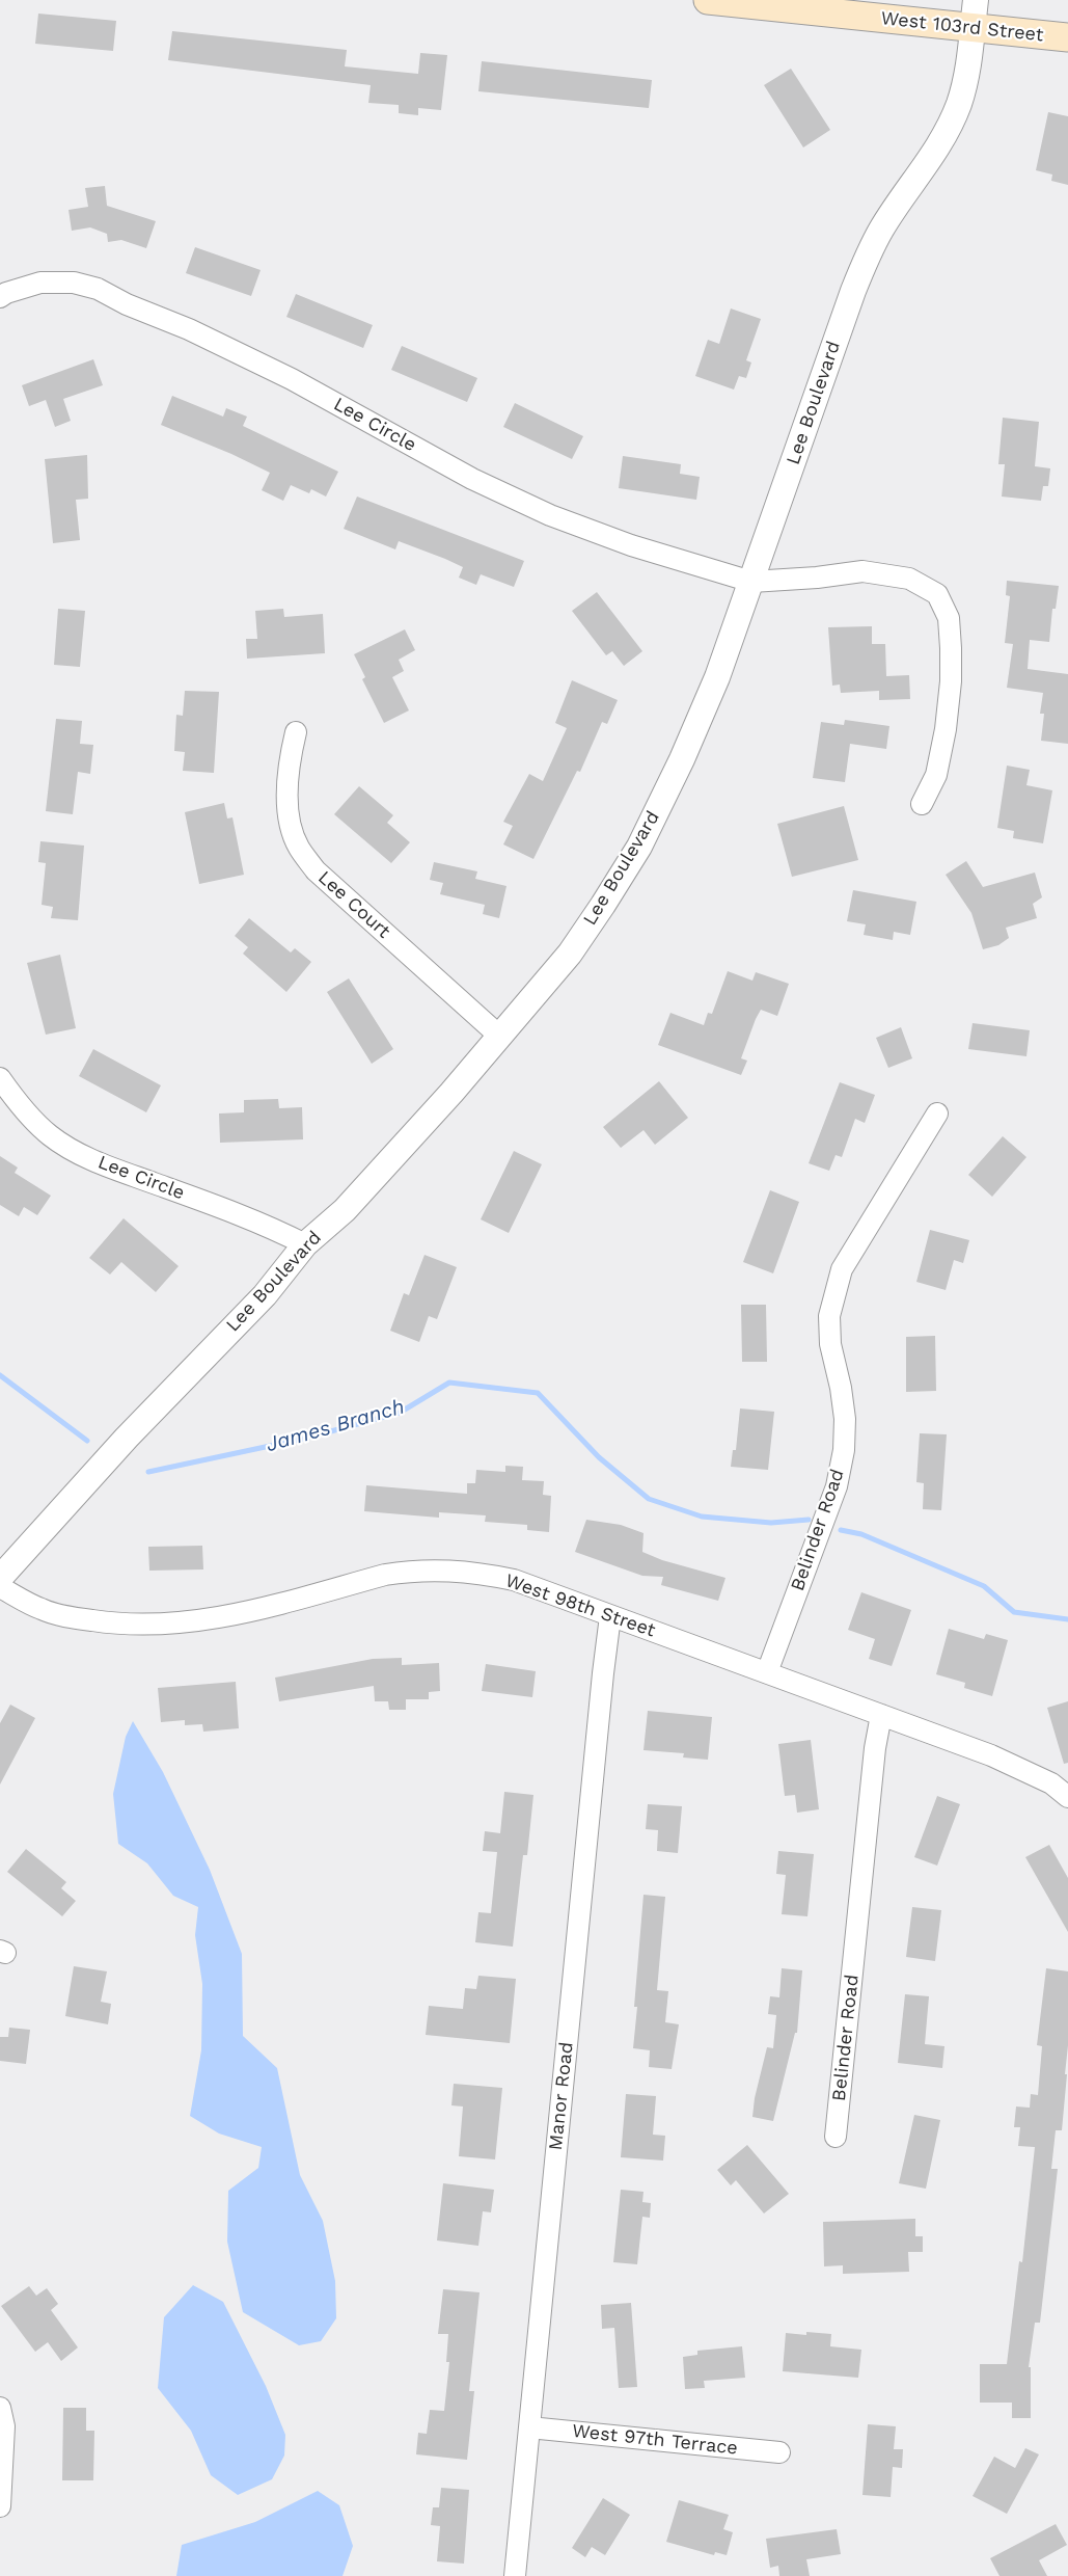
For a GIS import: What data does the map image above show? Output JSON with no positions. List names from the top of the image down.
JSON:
{
  "streets": {
    "main road": ["West 103rd Street"],
    "street": [
      "Lee Boulevard",
      "Lee Circle",
      "Lee Court",
      "Belinder Road",
      "West 98th Street",
      "Manor Road",
      "West 97th Terrace"
    ]
  },
  "crossings": [
    ["West 103rd Street", "Lee Boulevard"],
    ["Lee Boulevard", "Lee Circle"],
    ["Lee Boulevard", "Lee Court"],
    ["Belinder Road", "West 98th Street"],
    ["West 98th Street", "Manor Road"],
    ["Manor Road", "West 97th Terrace"]
  ],
  "water": ["James Branch"]
}
